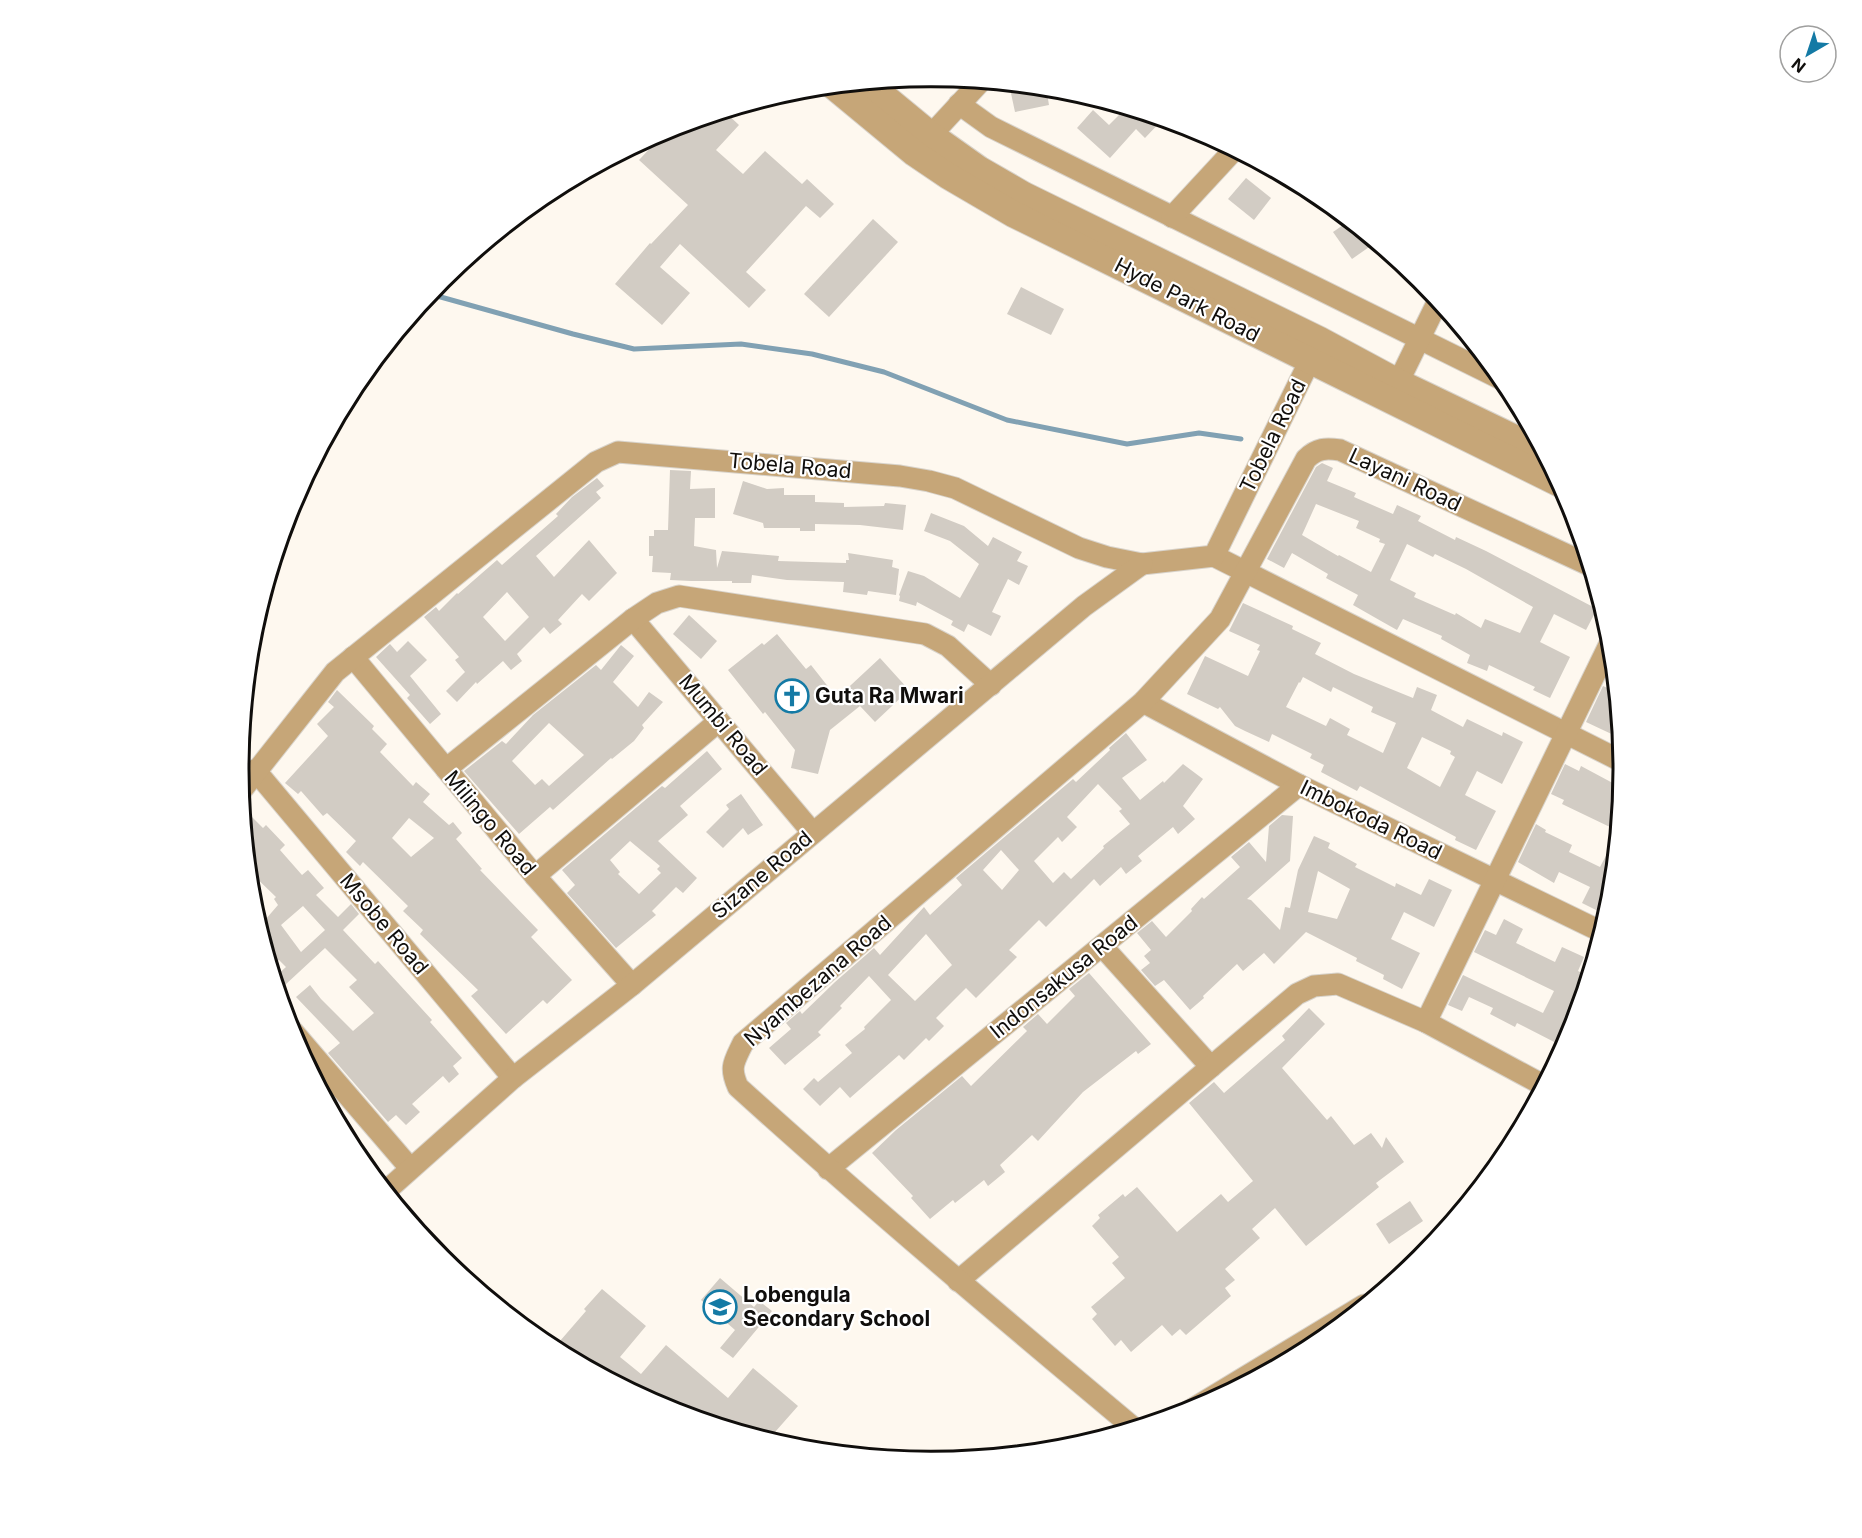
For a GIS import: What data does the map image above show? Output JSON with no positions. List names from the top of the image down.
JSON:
{
  "streets": {
    "street": [
      "Hyde Park Road",
      "Tobela Road",
      "Layani Road",
      "Mumbi Road",
      "Imbokoda Road",
      "Milingo Road",
      "Sizane Road",
      "Msobe Road",
      "Indonsakusa Road",
      "Nyambezana Road"
    ]
  },
  "crossings": [
    ["Hyde Park Road", "Tobela Road"],
    ["Tobela Road", "Milingo Road"],
    ["Tobela Road", "Sizane Road"],
    ["Tobela Road", "Msobe Road"],
    ["Layani Road", "Nyambezana Road"],
    ["Mumbi Road", "Sizane Road"],
    ["Imbokoda Road", "Indonsakusa Road"],
    ["Imbokoda Road", "Nyambezana Road"],
    ["Milingo Road", "Sizane Road"],
    ["Sizane Road", "Msobe Road"],
    ["Indonsakusa Road", "Nyambezana Road"]
  ],
  "places": {
    "church": ["Guta Ra Mwari"],
    "school or university": ["Lobengula Secondary School"]
  },
  "north": "bottom left"
}
